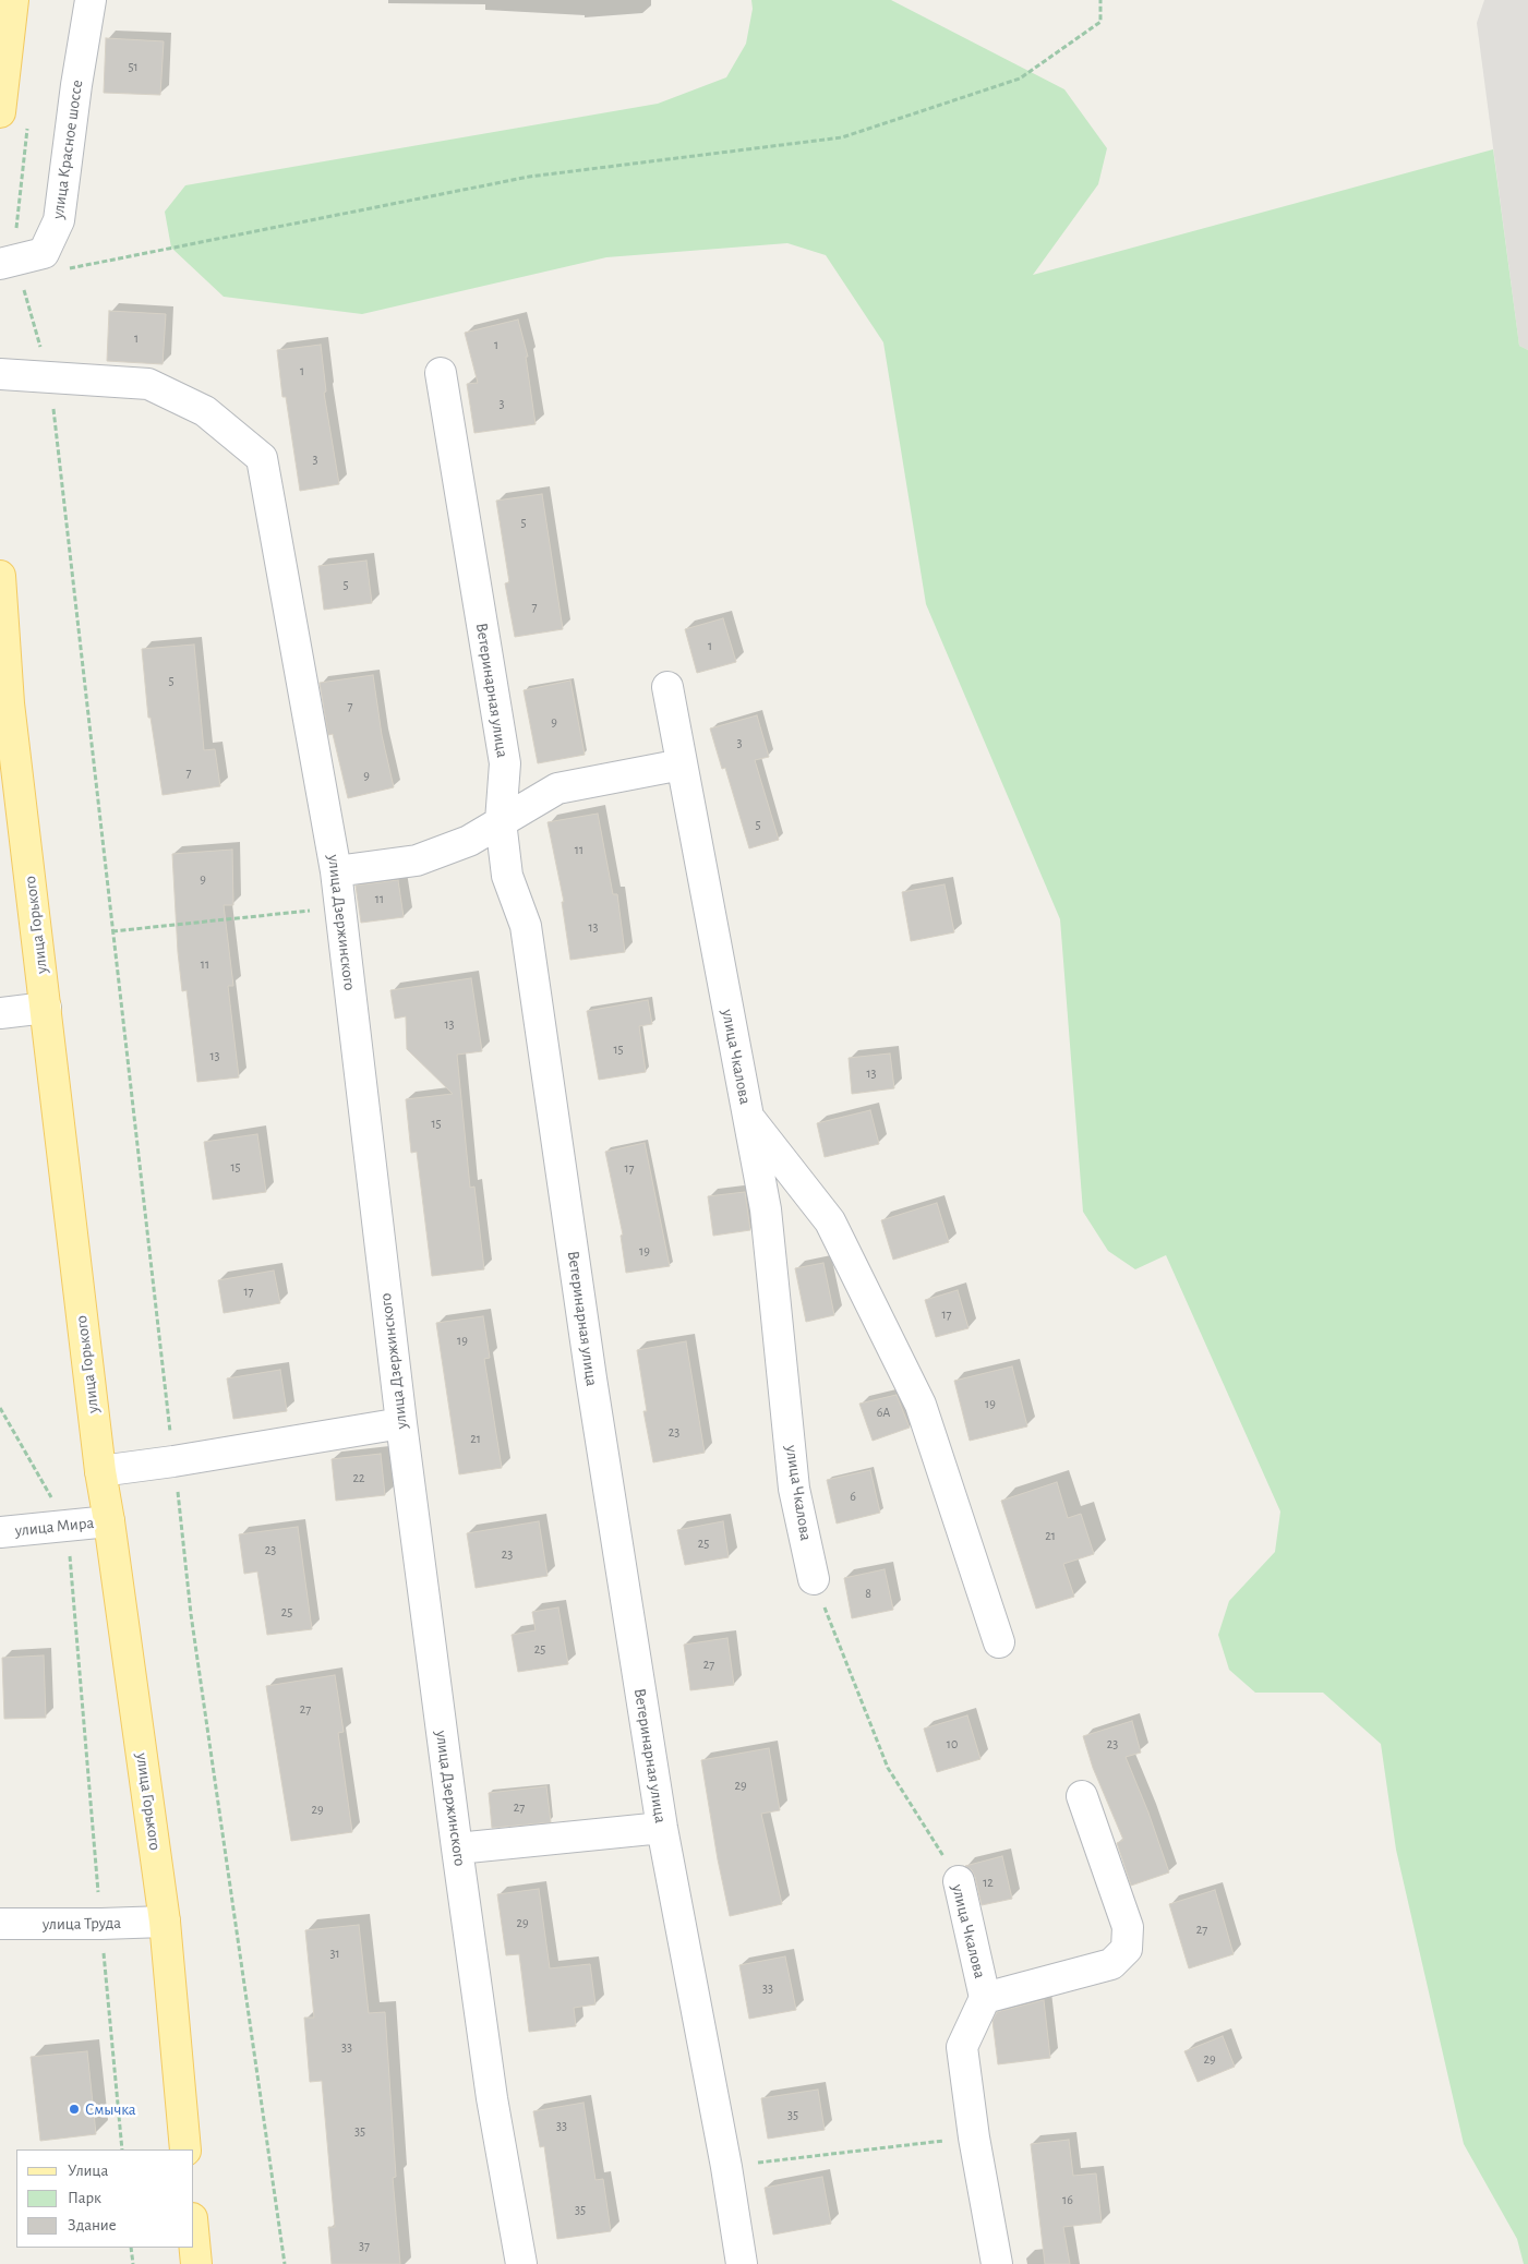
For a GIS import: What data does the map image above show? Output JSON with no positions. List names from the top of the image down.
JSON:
{
  "streets": {
    "main road": ["улица Горького"],
    "street": [
      "улица Красное шоссе",
      "Ветеринарная улица",
      "улица Дзержинского",
      "улица Чкалова",
      "улица Мира",
      "улица Труда"
    ]
  },
  "crossings": [
    ["улица Горького", "улица Мира"],
    ["улица Горького", "улица Труда"]
  ],
  "places": ["Смычка"],
  "house_numbers": [
    "51",
    "1",
    "1",
    "1",
    "3",
    "3",
    "5",
    "5",
    "7",
    "1",
    "5",
    "7",
    "9",
    "3",
    "7",
    "9",
    "5",
    "11",
    "9",
    "11",
    "13",
    "11",
    "13",
    "15",
    "13",
    "13",
    "15",
    "15",
    "17",
    "19",
    "17",
    "17",
    "19",
    "19",
    "6А",
    "23",
    "21",
    "22",
    "6",
    "21",
    "25",
    "23",
    "23",
    "8",
    "25",
    "25",
    "27",
    "27",
    "10",
    "23",
    "29",
    "27",
    "29",
    "12",
    "29",
    "27",
    "31",
    "33",
    "33",
    "29",
    "35",
    "33",
    "35",
    "16",
    "35",
    "37"
  ],
  "legend": ["Улица", "Парк", "Здание"]
}
